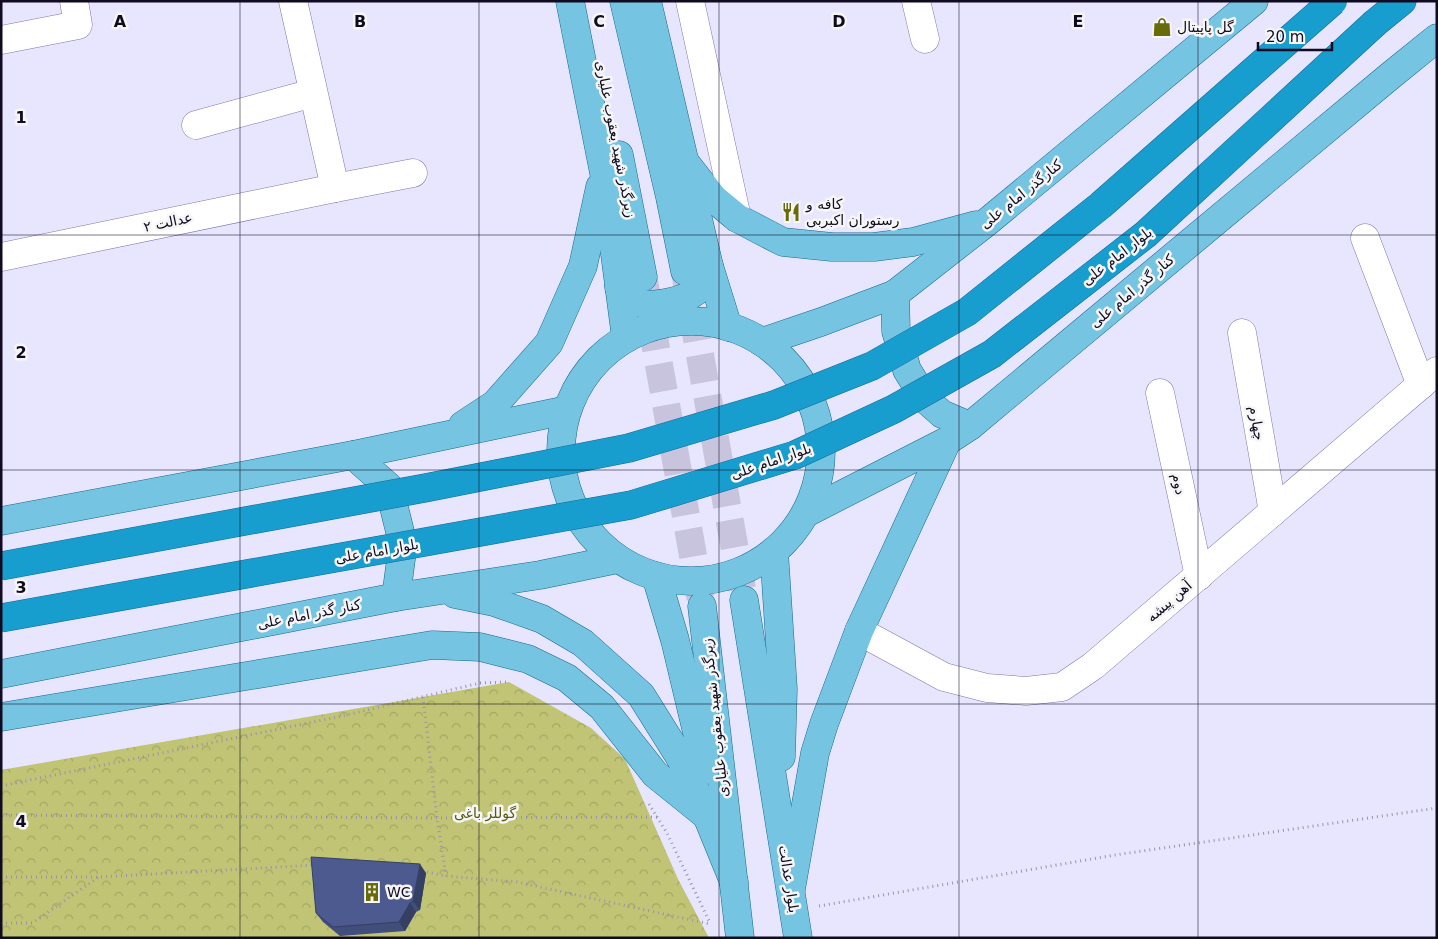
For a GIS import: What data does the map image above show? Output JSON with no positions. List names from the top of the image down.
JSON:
{
  "streets": {
    "highway": ["بلوار امام علی"],
    "main road": [
      "زیرگذر شهید یعقوب علیاری",
      "کنارگذر امام علی",
      "کنار گذر امام علی",
      "بلوار عدالت"
    ],
    "street": [
      "عدالت ۲",
      "چهارم",
      "دوم",
      "آهن پیشه"
    ]
  },
  "crossings": [
    ["چهارم", "آهن پیشه"],
    ["دوم", "آهن پیشه"]
  ],
  "parks": ["گوللر باغی"],
  "places": {
    "shop": ["گل پاپیتال"],
    "restaurant": ["کافه و رستوران اکبربی"],
    "building": ["WC"]
  },
  "scale_bar": "20 m",
  "grid": {
    "columns": [
      "A",
      "B",
      "C",
      "D",
      "E"
    ],
    "rows": [
      "1",
      "2",
      "3",
      "4"
    ]
  }
}
